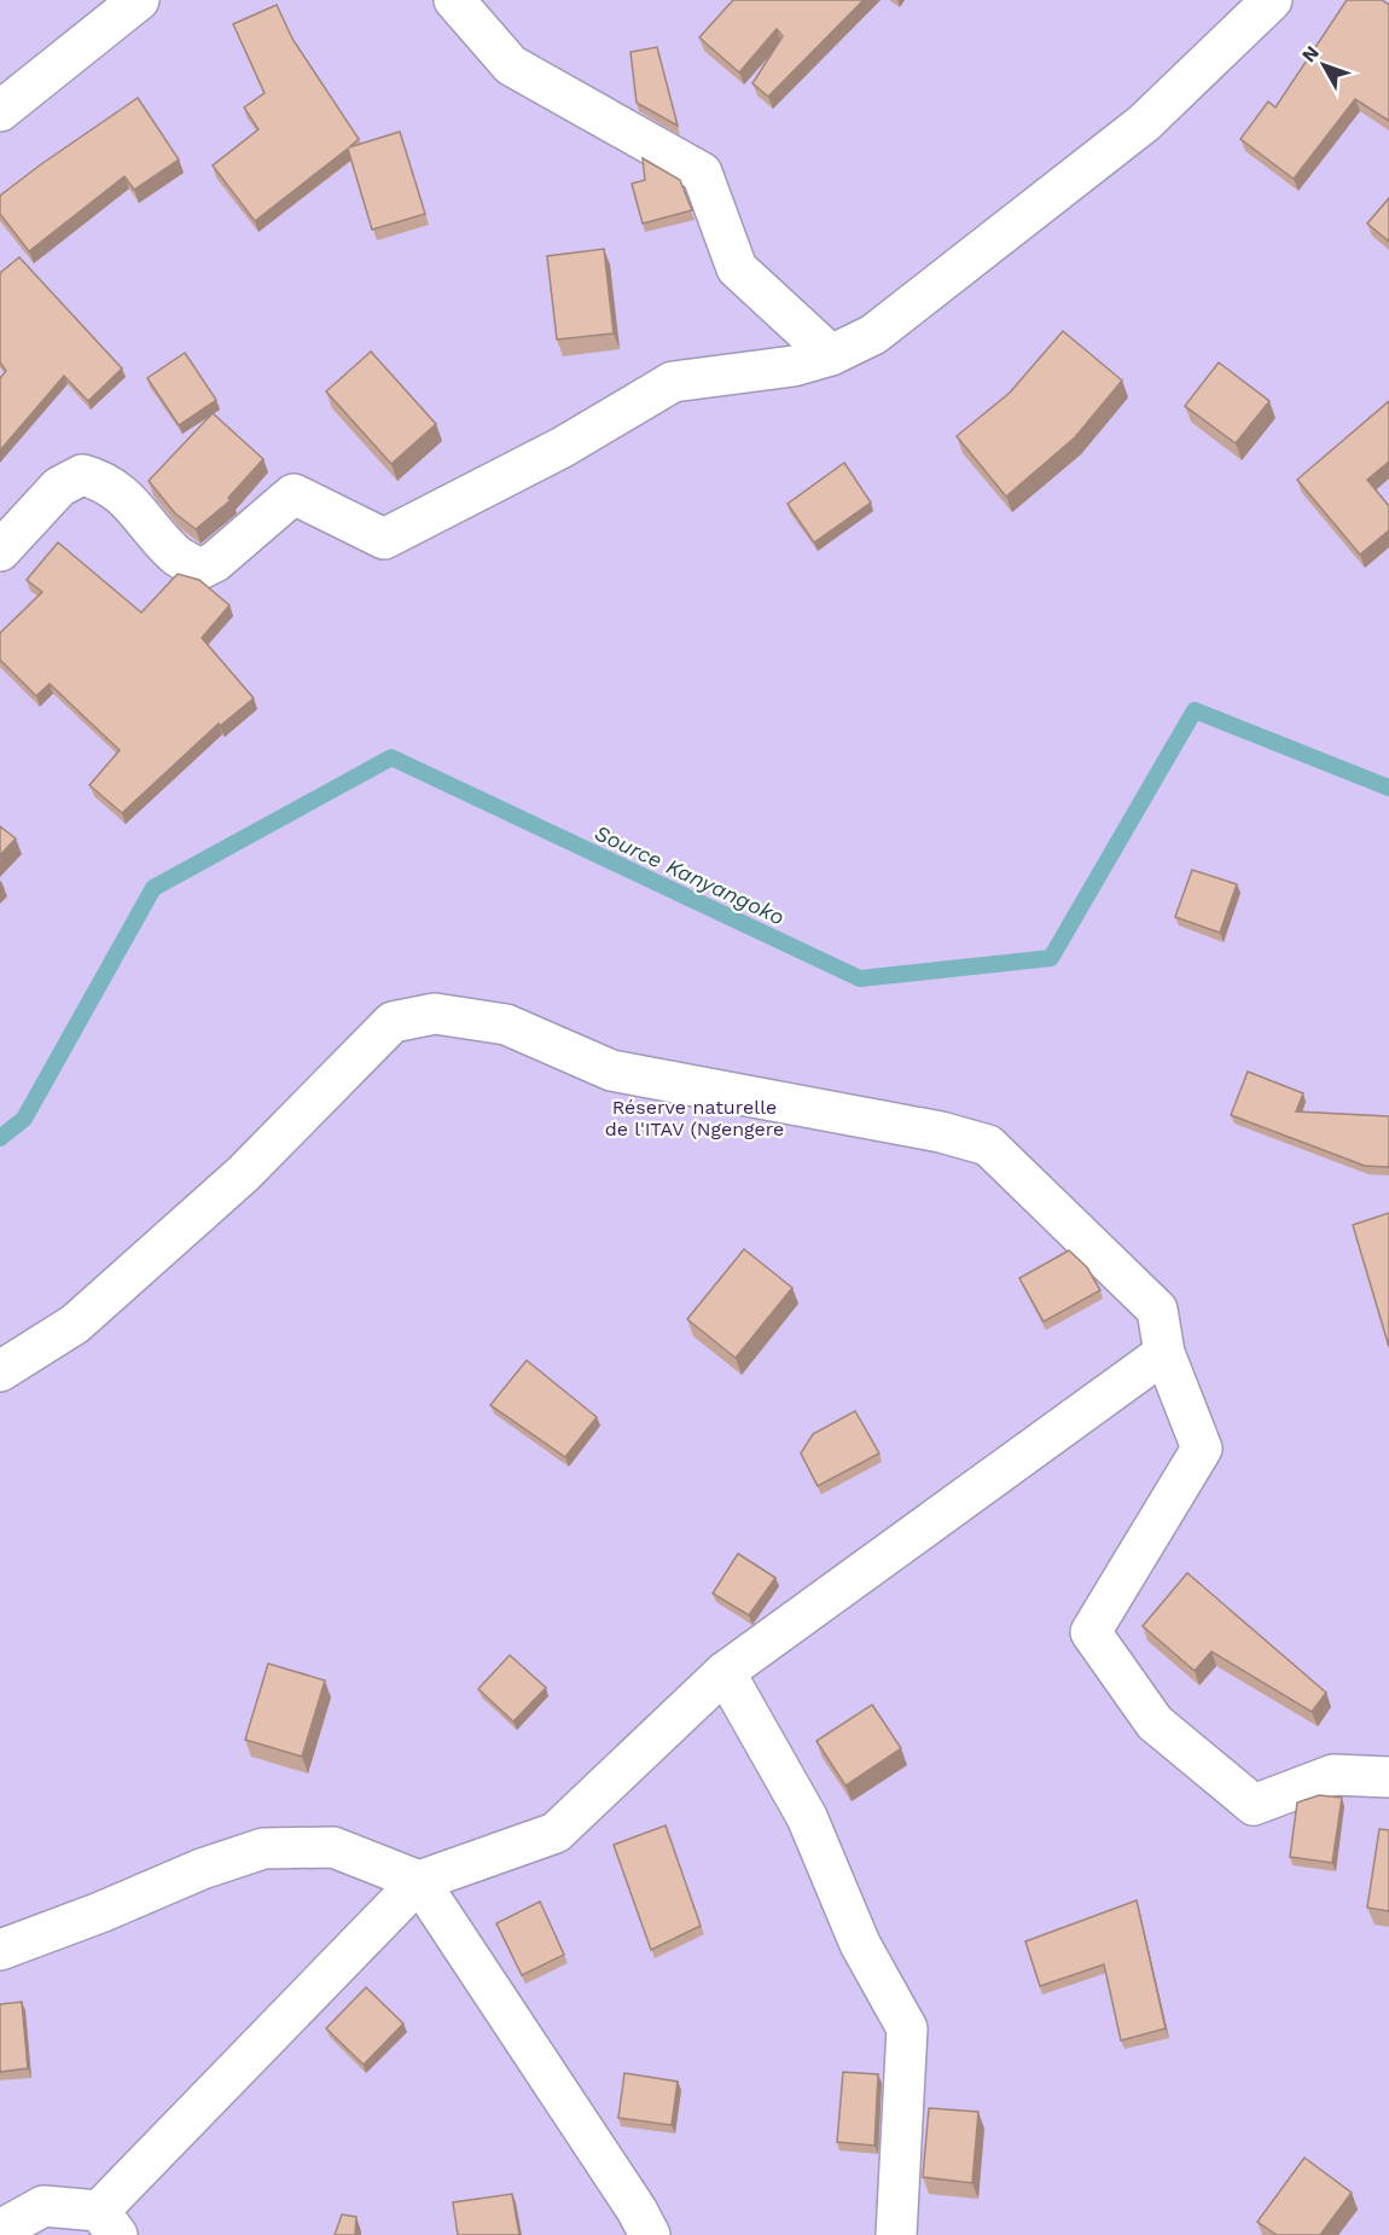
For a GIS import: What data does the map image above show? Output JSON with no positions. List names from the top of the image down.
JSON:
{
  "water": ["Source Kanyangoko"],
  "parks": ["Réserve naturelle de l'ITAV (Ngengere"],
  "north": "top left"
}
